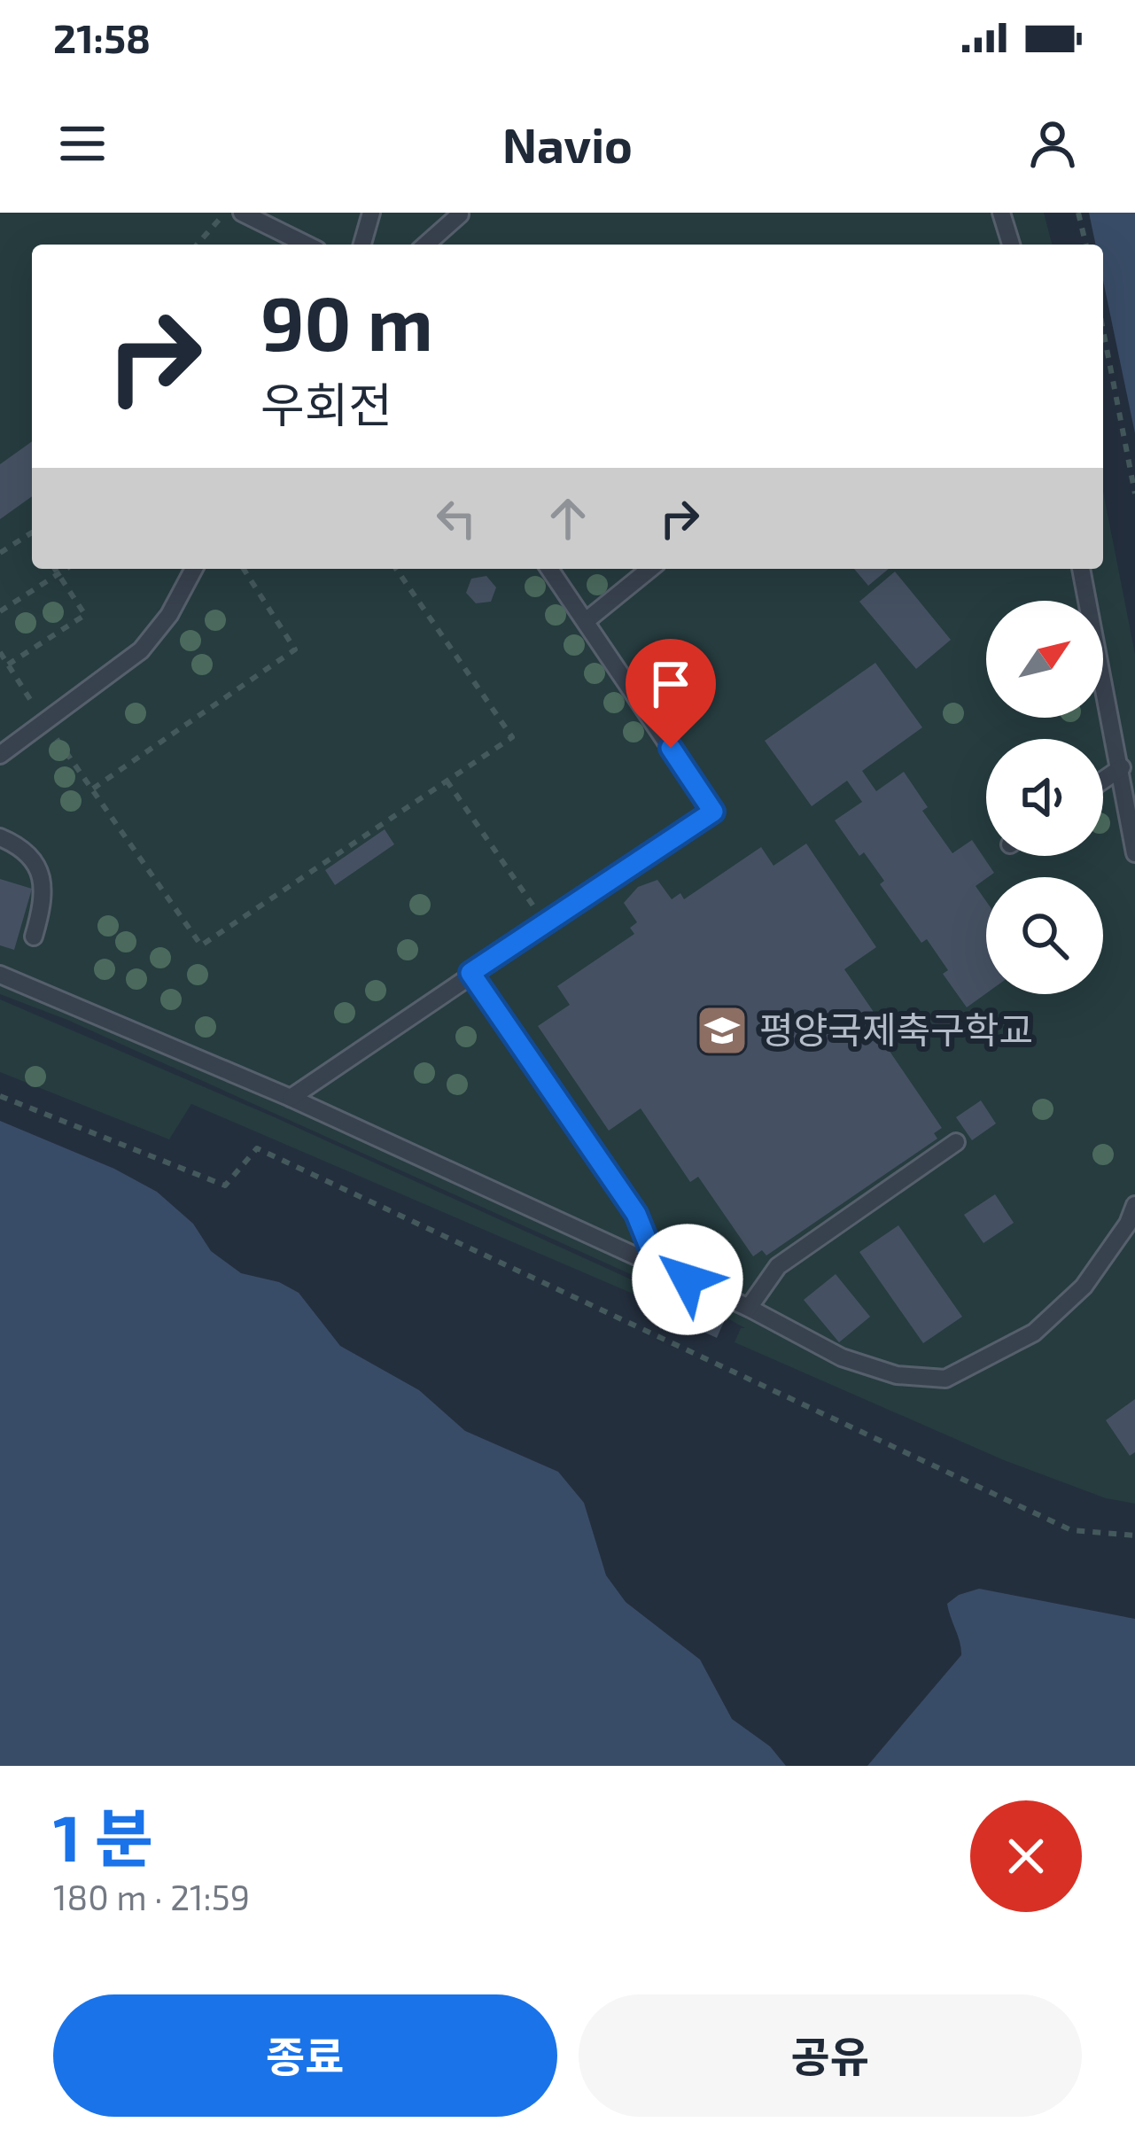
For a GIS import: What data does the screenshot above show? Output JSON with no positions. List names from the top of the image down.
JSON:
{
  "places": {
    "school or university": ["평양국제축구학교"]
  },
  "north": "top right",
  "page": {
    "status": "21:58",
    "header": "Navio",
    "turn": ["90 m", "우회전"],
    "heading": ["1 분", "180 m · 21:59"],
    "buttons": ["종료", "공유"]
  }
}
